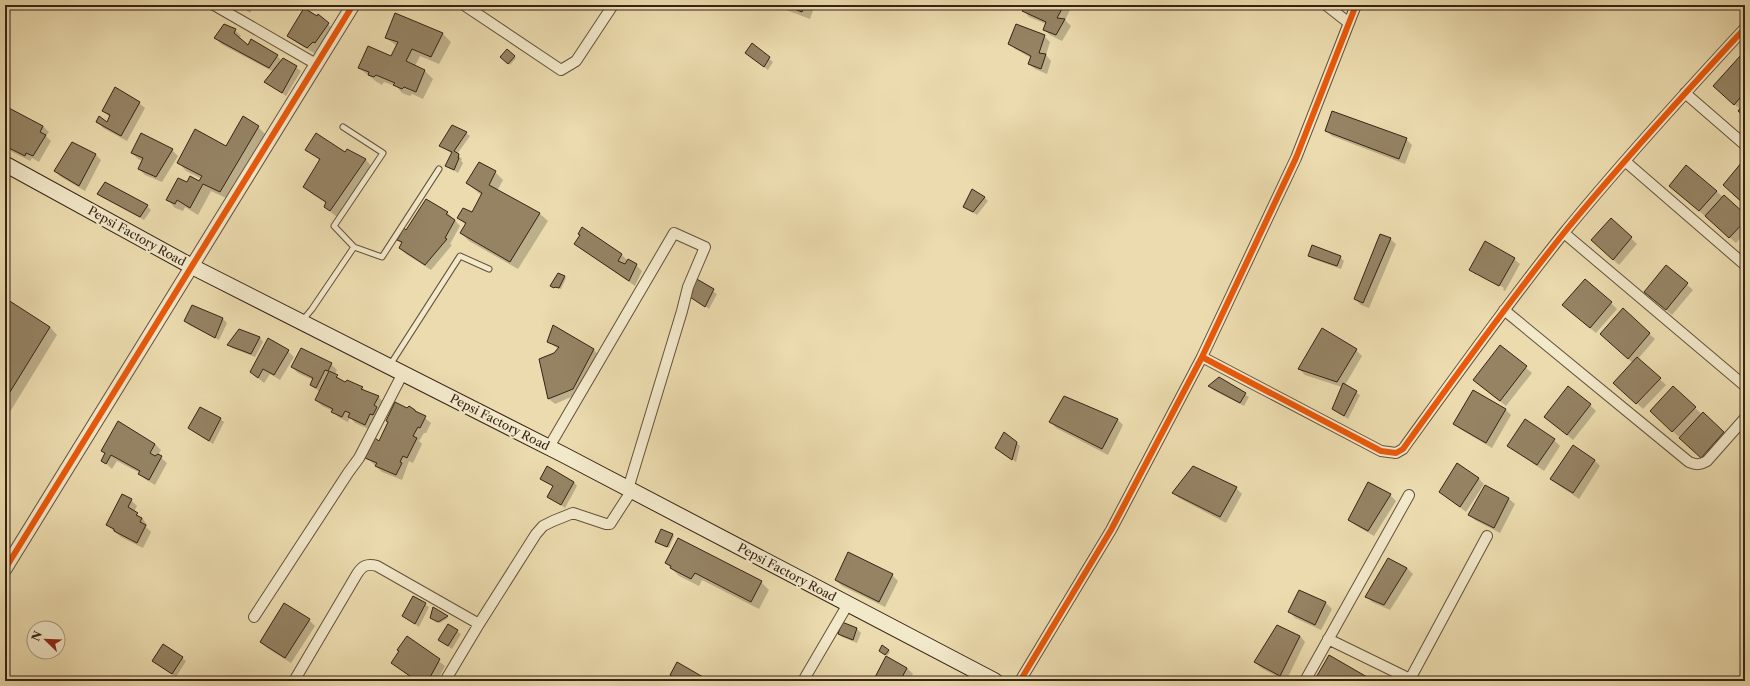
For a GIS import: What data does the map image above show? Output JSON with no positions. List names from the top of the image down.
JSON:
{
  "streets": {
    "main road": ["Pepsi Factory Road"]
  },
  "north": "top left"
}
